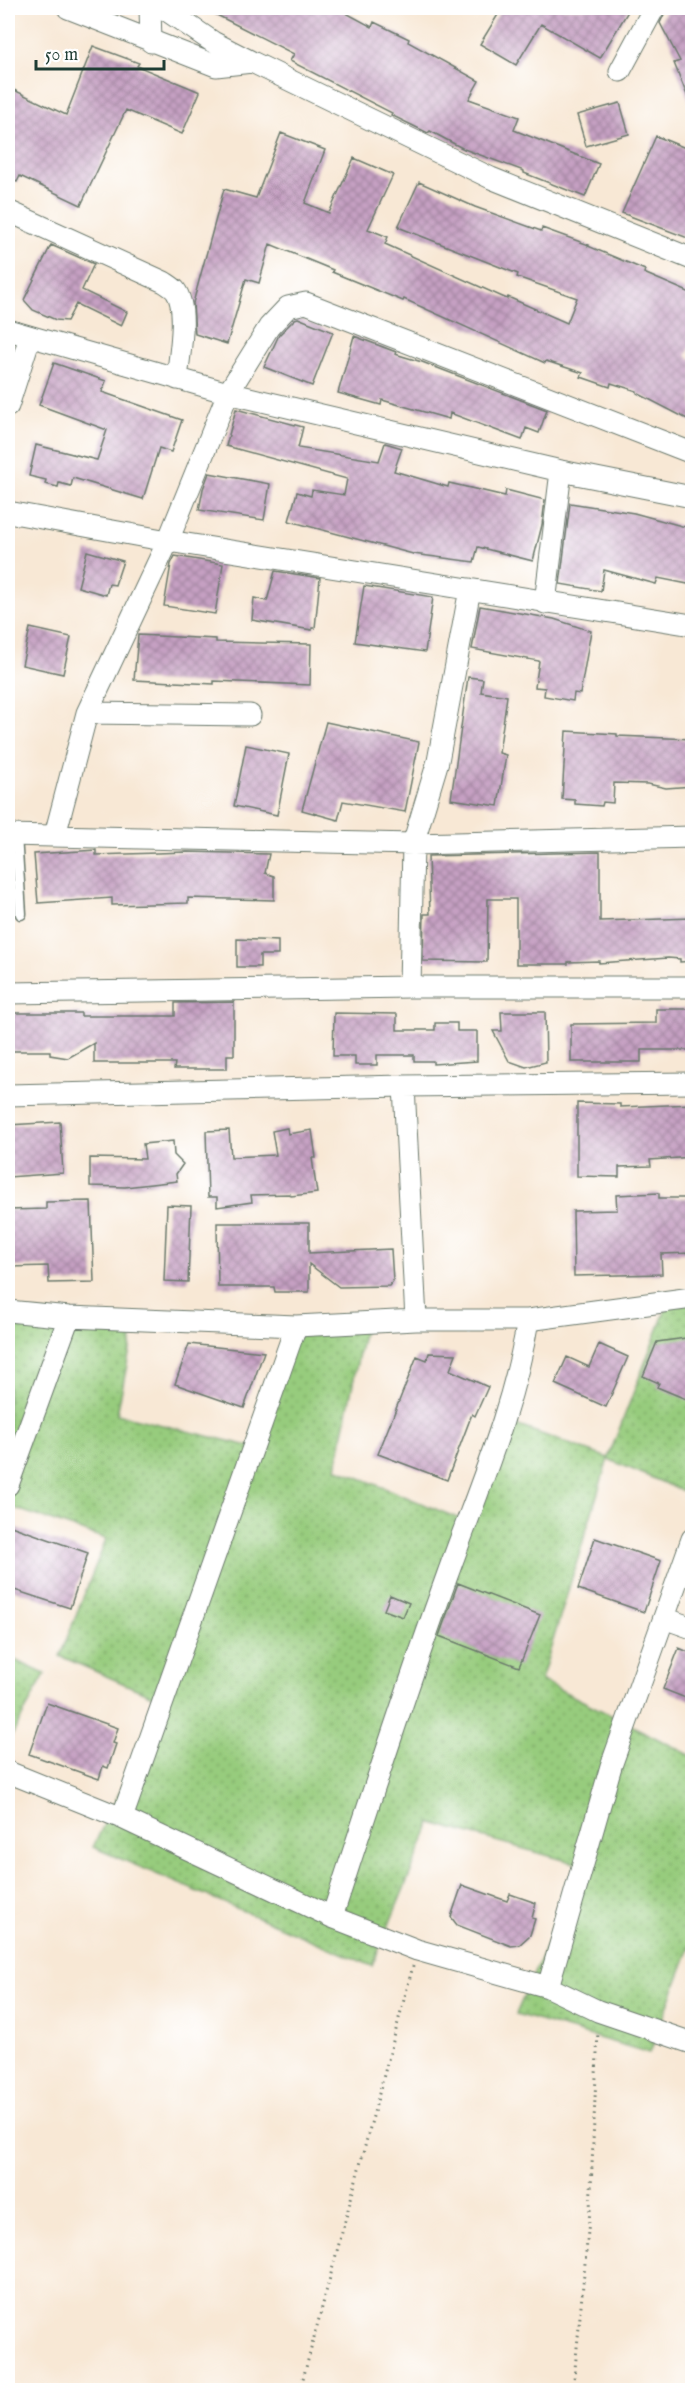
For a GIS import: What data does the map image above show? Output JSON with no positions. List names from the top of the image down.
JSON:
{
  "scale_bar": "50 m"
}
